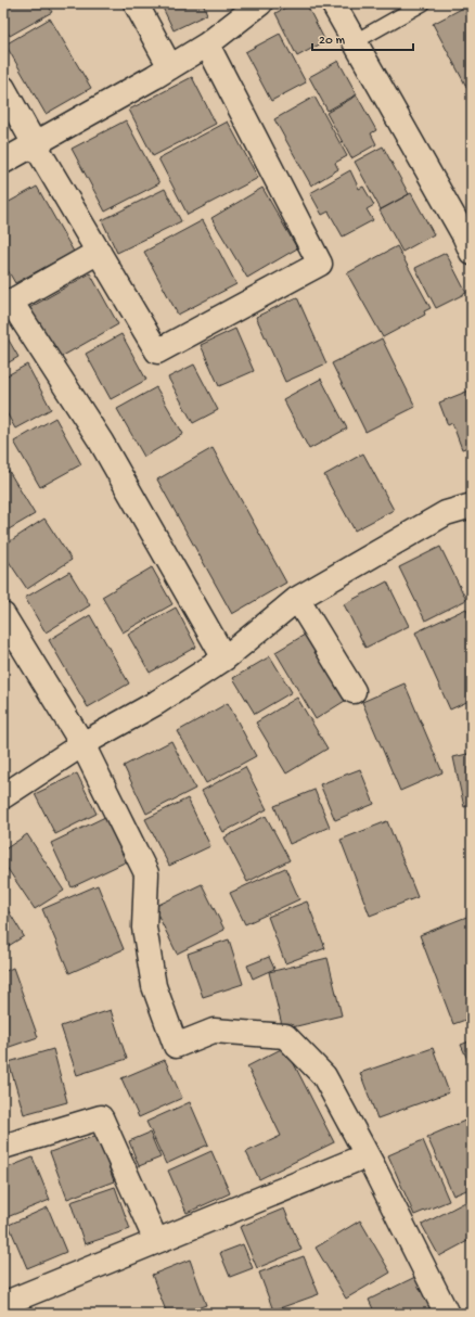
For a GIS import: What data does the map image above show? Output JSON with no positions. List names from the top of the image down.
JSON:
{
  "scale_bar": "20 m"
}
